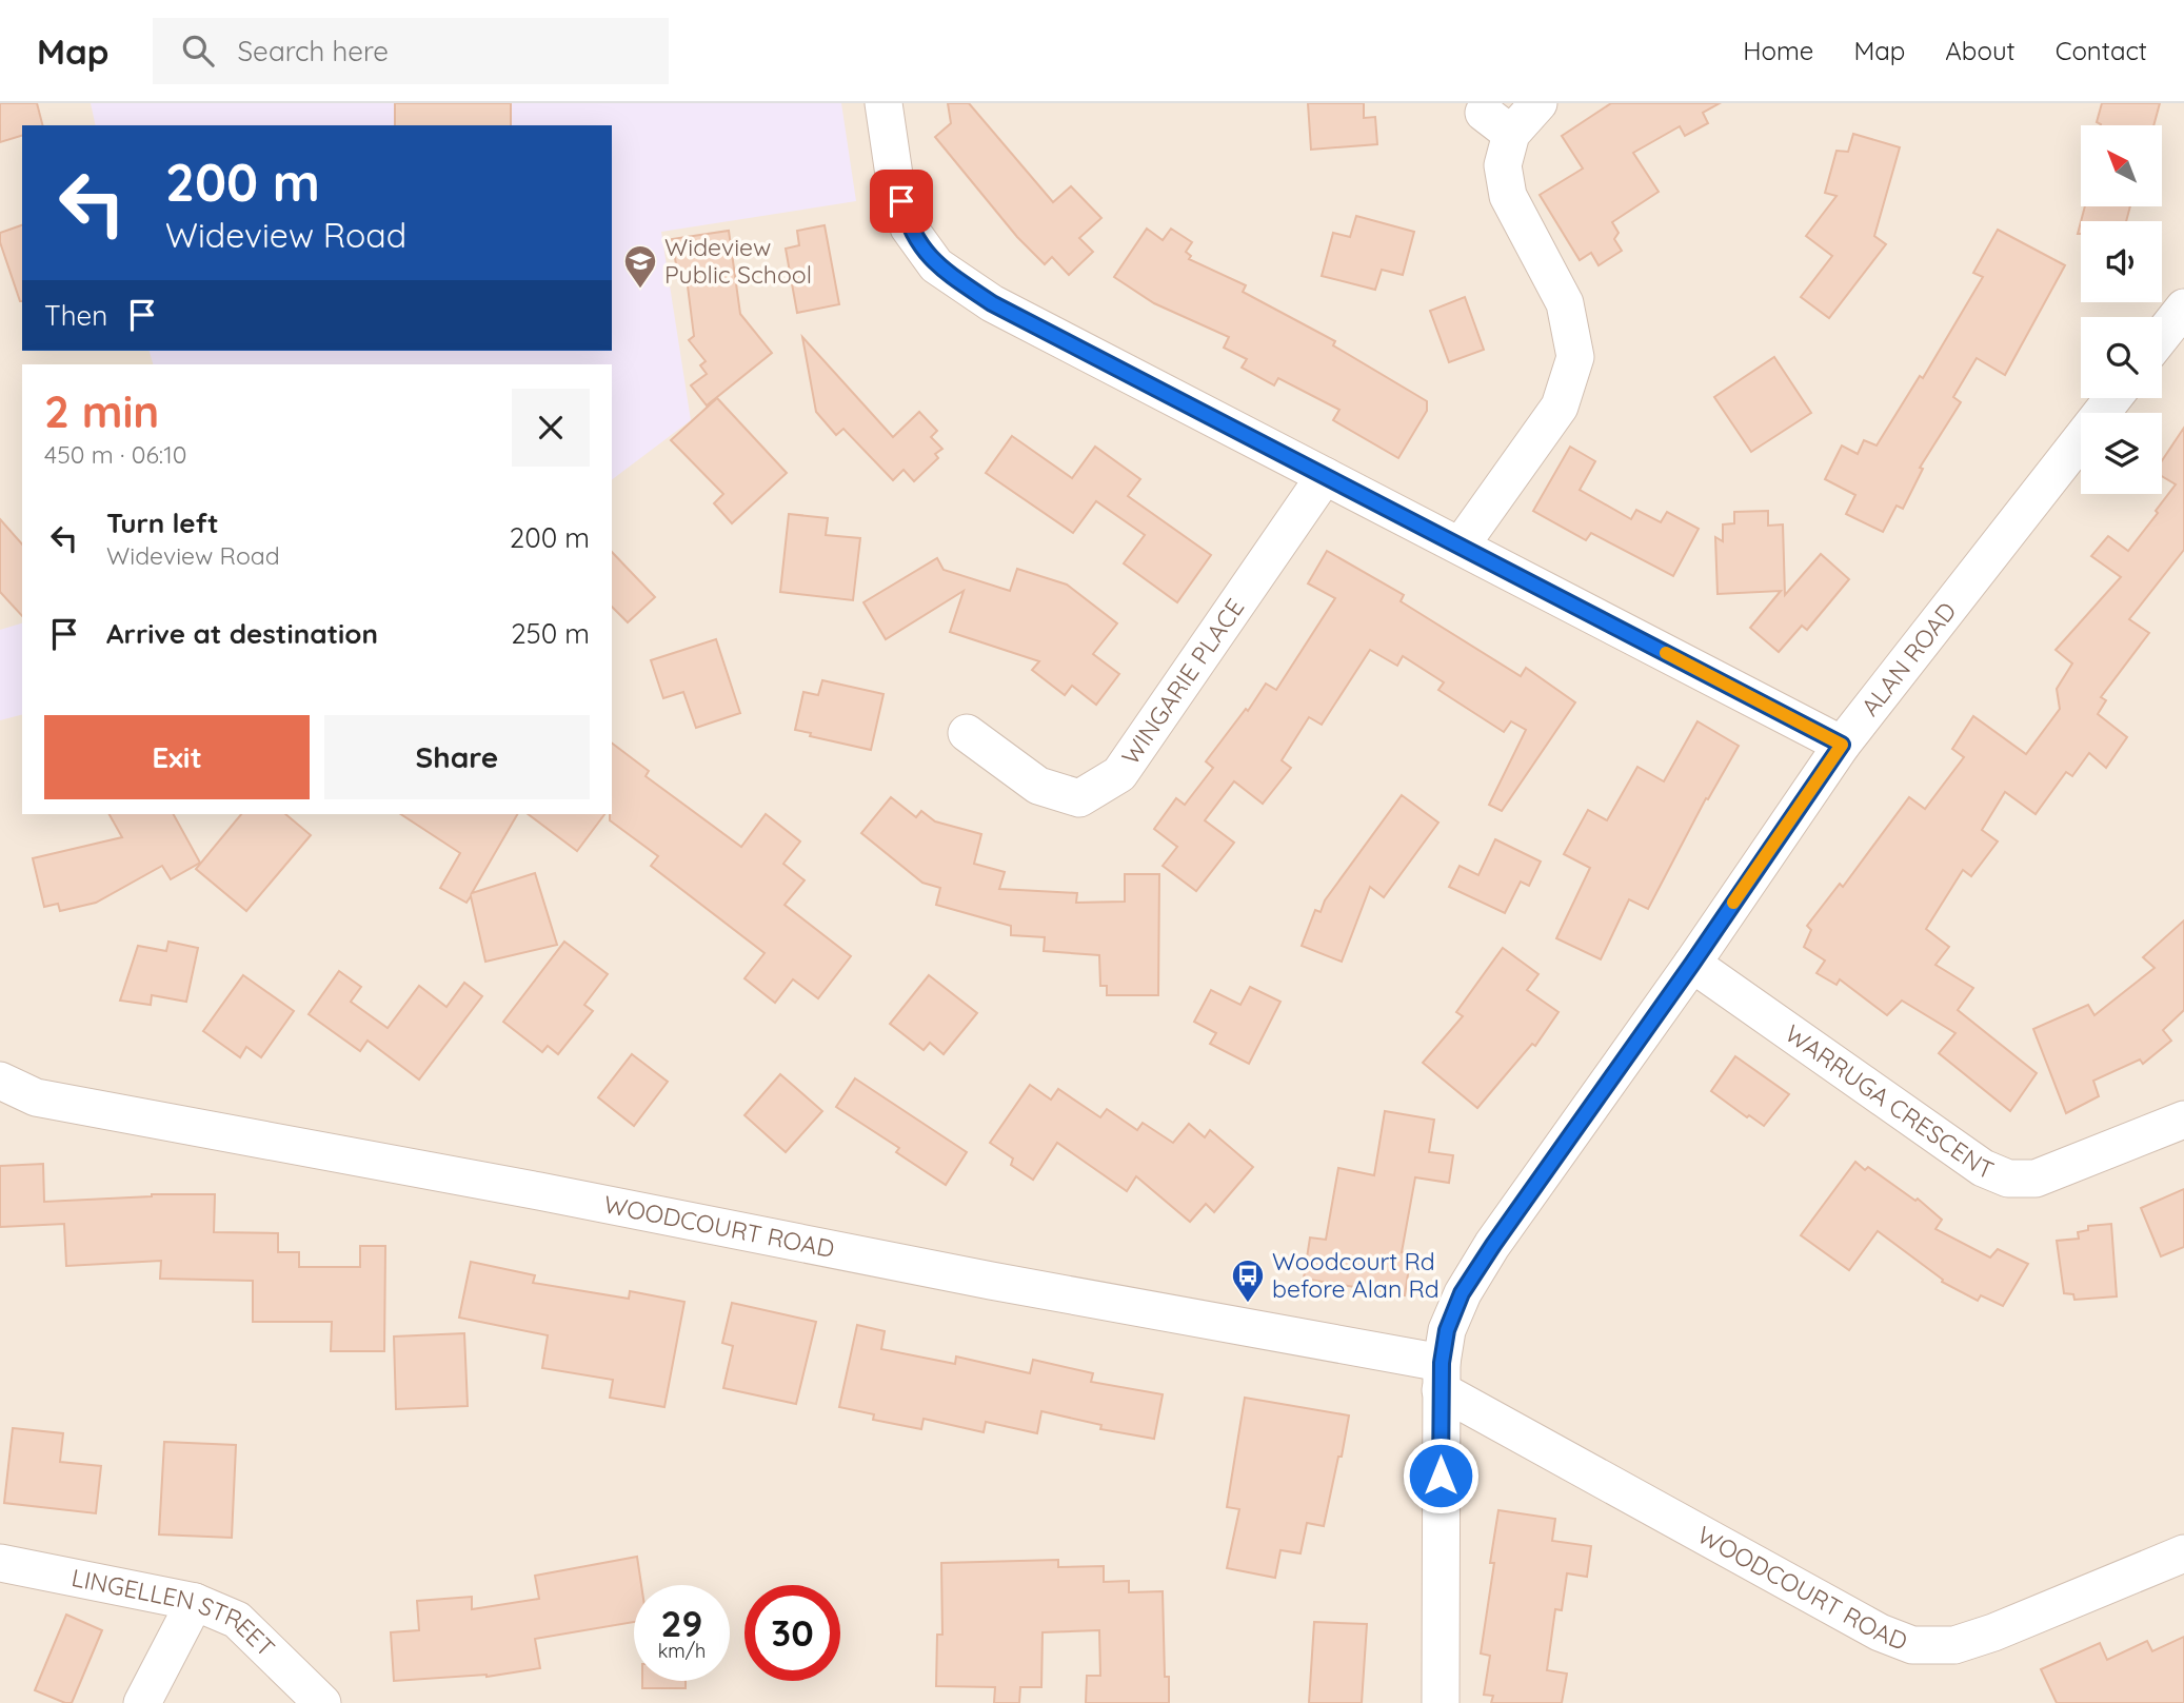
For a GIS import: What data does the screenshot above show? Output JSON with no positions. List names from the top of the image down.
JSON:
{
  "streets": {
    "street": [
      "ALAN ROAD",
      "WINGARIE PLACE",
      "WARRUGA CRESCENT",
      "WOODCOURT ROAD",
      "LINGELLEN STREET"
    ]
  },
  "crossings": [
    ["ALAN ROAD", "WARRUGA CRESCENT"],
    ["ALAN ROAD", "WOODCOURT ROAD"]
  ],
  "places": {
    "school or university": ["Wideview Public School"],
    "bus stop": ["Woodcourt Rd before Alan Rd"]
  },
  "north": "top left",
  "page": {
    "header": "Map",
    "search": "Search here",
    "nav": [
      "Home",
      "Map",
      "About",
      "Contact"
    ],
    "turn": ["200 m", "Wideview Road"],
    "then": "Then",
    "heading": ["2 min", "450 m · 06:10"],
    "list": [
      {
        "name": "Turn left",
        "note": "Wideview Road",
        "value": "200 m"
      },
      {
        "name": "Arrive at destination",
        "value": "250 m"
      }
    ],
    "buttons": ["Exit", "Share"],
    "speed": "29 km/h",
    "limit": "30"
  }
}
